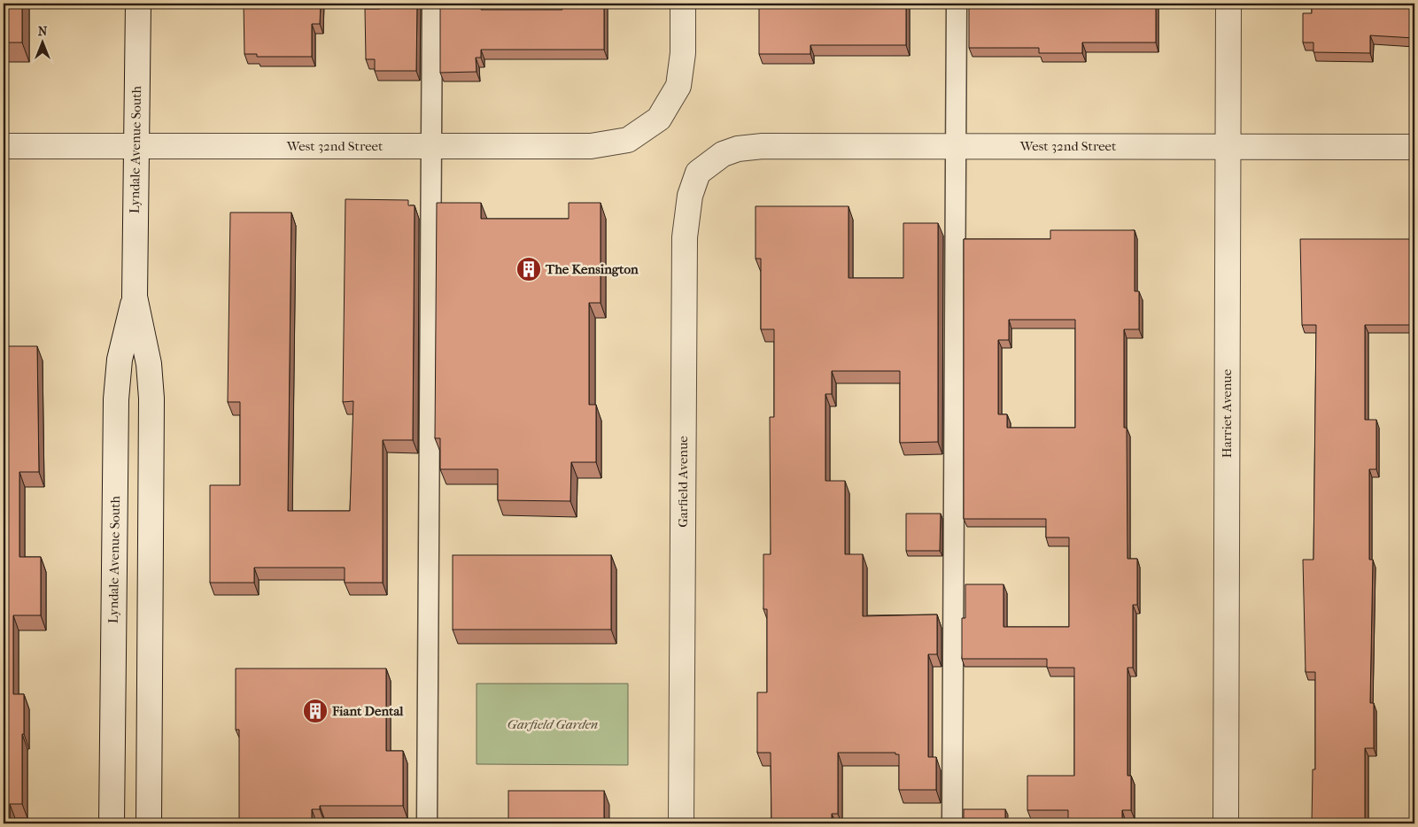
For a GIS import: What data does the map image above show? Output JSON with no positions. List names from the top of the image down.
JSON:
{
  "streets": {
    "street": [
      "West 32nd Street",
      "Lyndale Avenue South",
      "Harriet Avenue",
      "Garfield Avenue"
    ]
  },
  "crossings": [
    ["West 32nd Street", "Lyndale Avenue South"],
    ["West 32nd Street", "Harriet Avenue"],
    ["West 32nd Street", "Garfield Avenue"]
  ],
  "parks": ["Garfield Garden"],
  "places": {
    "building": ["The Kensington", "Fiant Dental"]
  },
  "north": "top"
}
